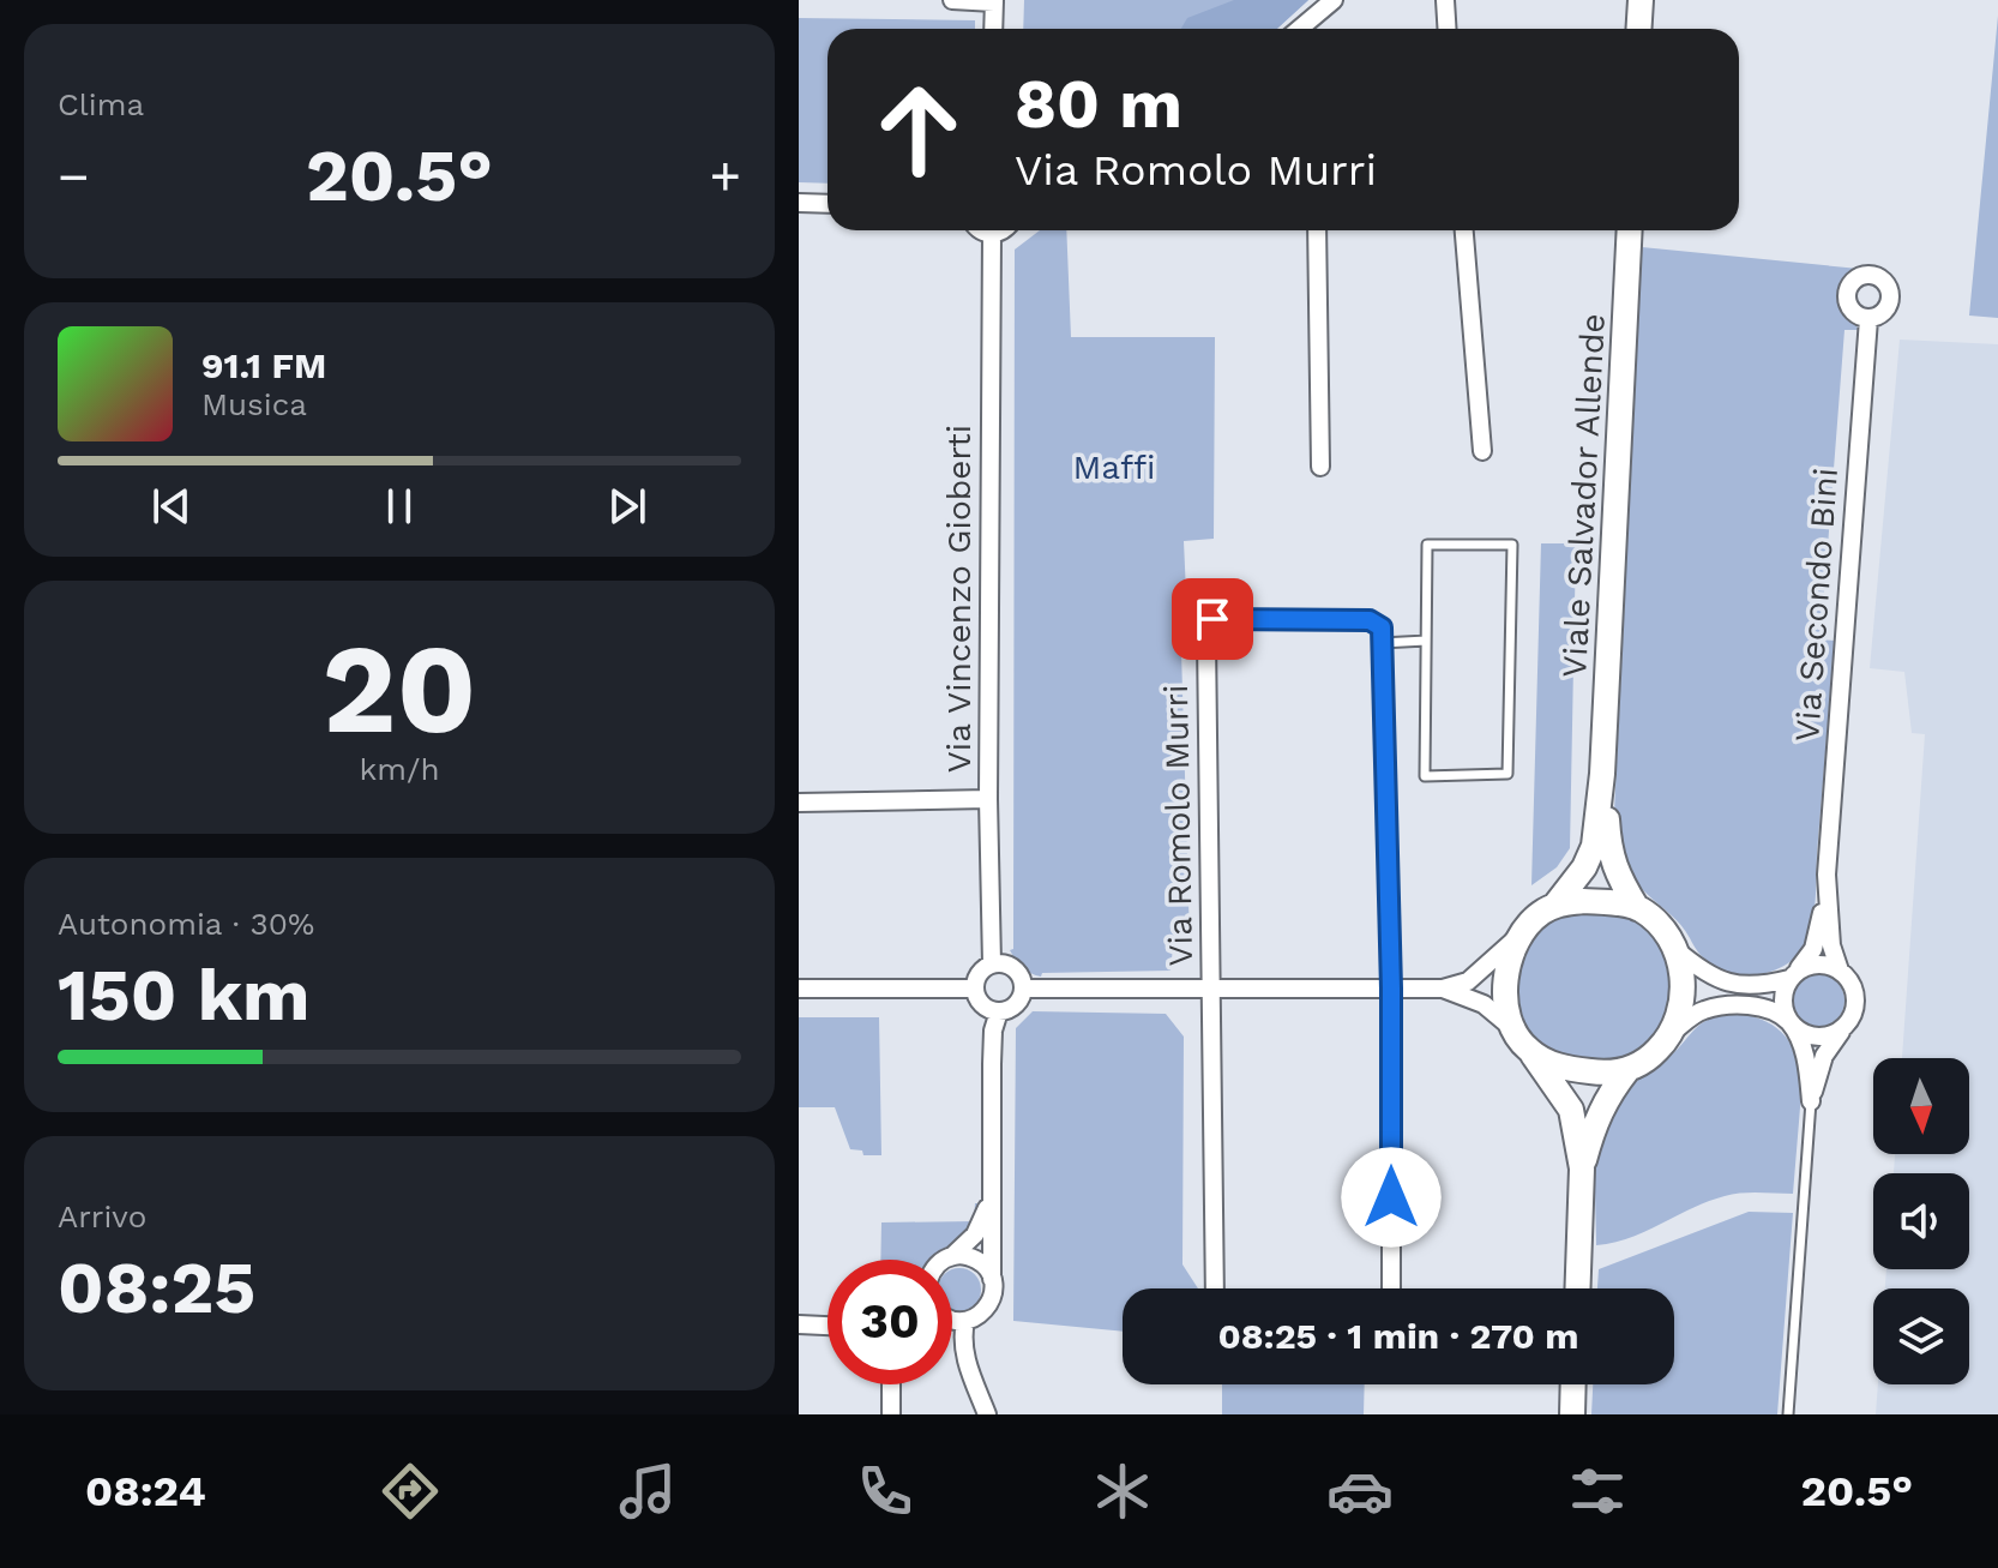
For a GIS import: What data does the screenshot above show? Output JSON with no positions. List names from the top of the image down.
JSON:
{
  "streets": {
    "main road": ["Viale Salvador Allende"],
    "street": ["Via Vincenzo Gioberti", "Via Secondo Bini", "Via Romolo Murri"]
  },
  "parks": ["Maffi"],
  "north": "bottom",
  "page": {
    "tile": [
      "Clima",
      ["20", "km/h"],
      ["Autonomia · 30%", "150 km"],
      ["Arrivo", "08:25"]
    ],
    "turn": ["80 m", "Via Romolo Murri"],
    "heat": ["−", "20.5°", "+"],
    "song": ["91.1 FM", "Musica"],
    "limit": "30",
    "trip": "08:25 · 1 min · 270 m",
    "tabs": ["08:24", "20.5°"]
  }
}
